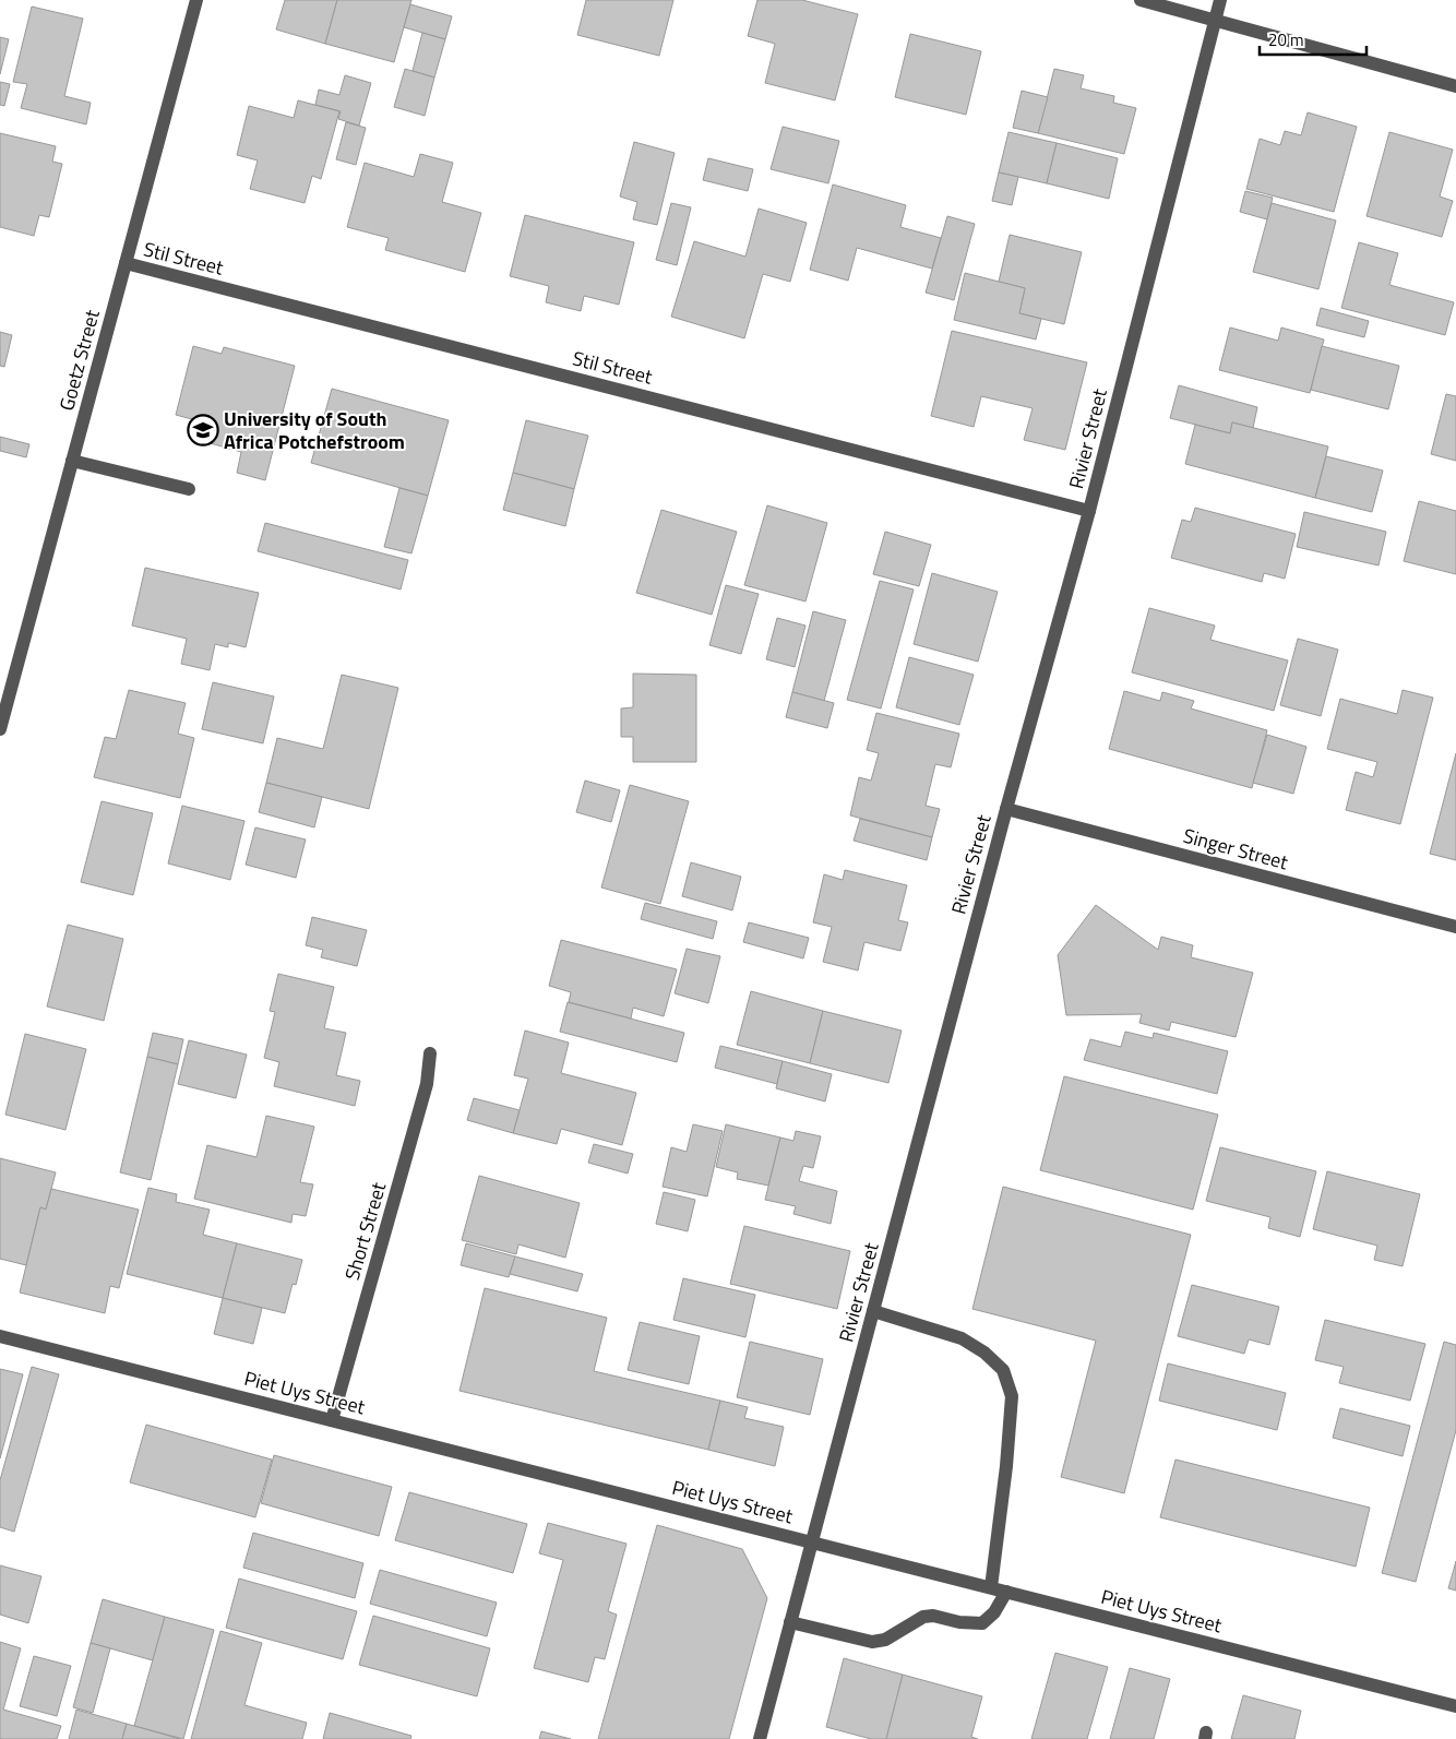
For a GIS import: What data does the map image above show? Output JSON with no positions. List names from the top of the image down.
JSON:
{
  "streets": {
    "street": [
      "Stil Street",
      "Goetz Street",
      "Rivier Street",
      "Singer Street",
      "Short Street",
      "Piet Uys Street"
    ]
  },
  "crossings": [
    ["Stil Street", "Goetz Street"],
    ["Stil Street", "Rivier Street"],
    ["Rivier Street", "Singer Street"],
    ["Rivier Street", "Piet Uys Street"],
    ["Short Street", "Piet Uys Street"]
  ],
  "places": {
    "school or university": ["University of South Africa Potchefstroom"]
  },
  "scale_bar": "20 m"
}
